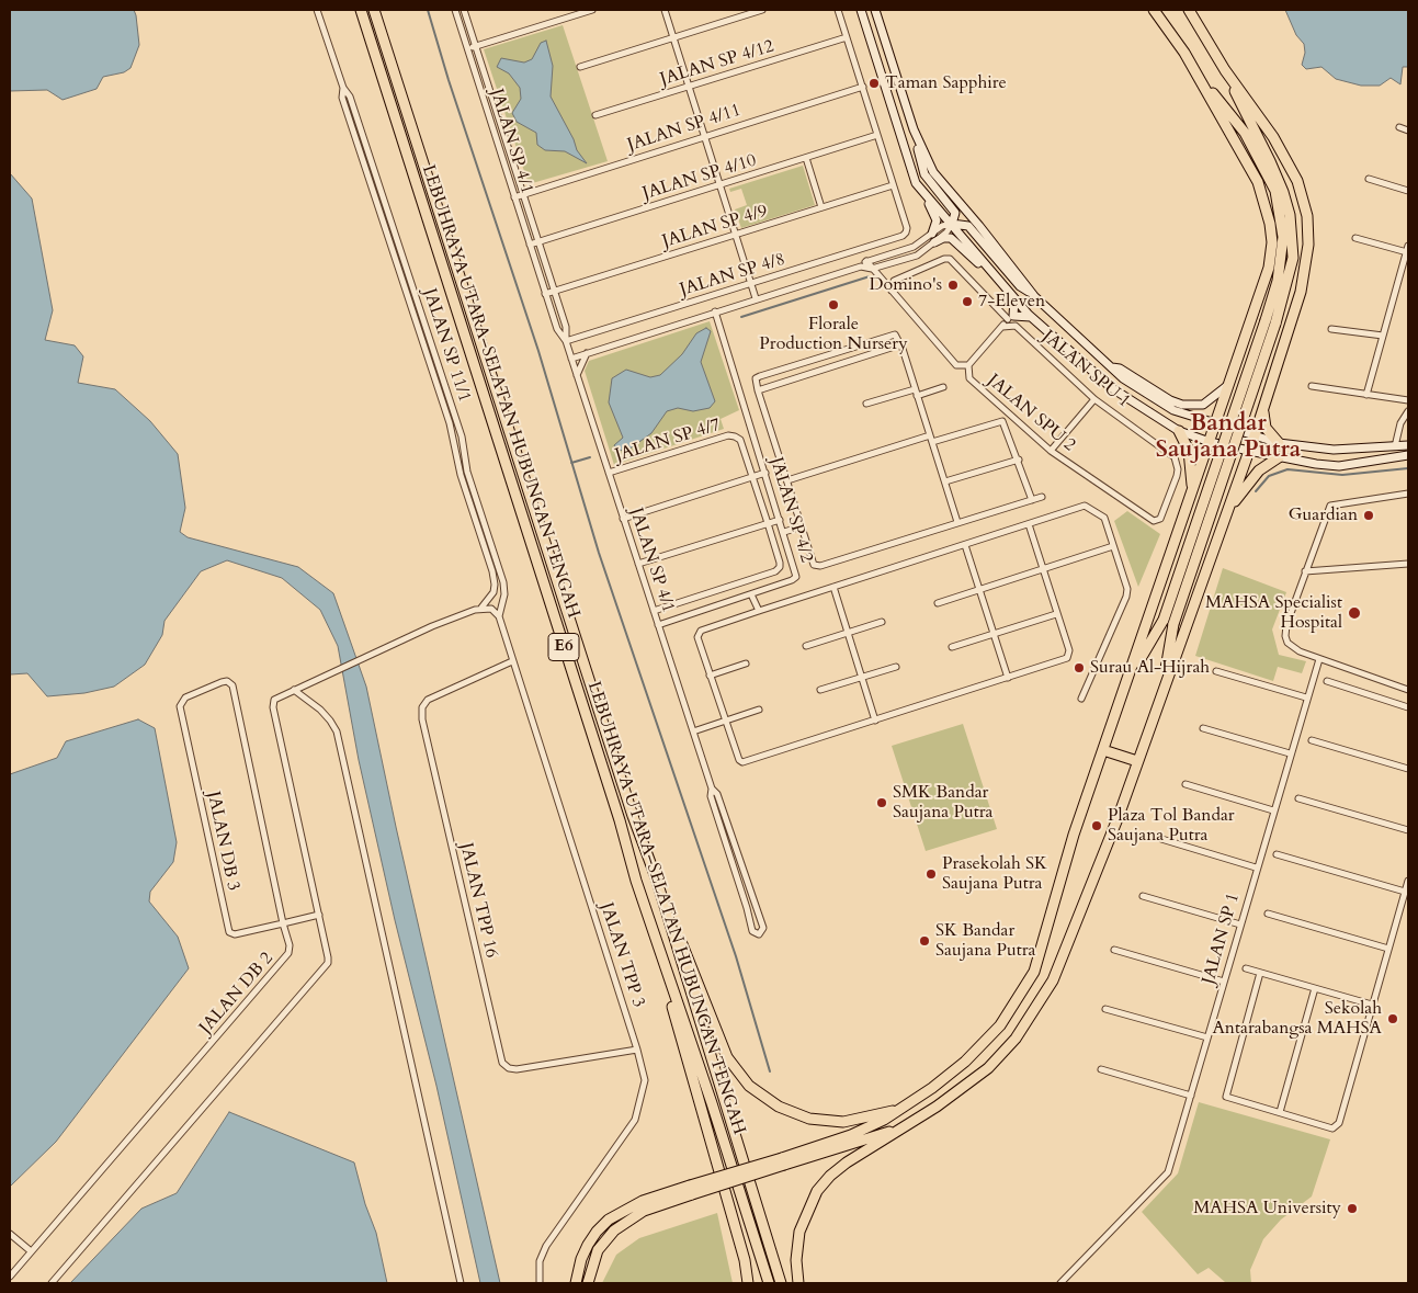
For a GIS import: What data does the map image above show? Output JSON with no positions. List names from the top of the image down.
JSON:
{
  "streets": {
    "highway": ["LEBUHRAYA UTARA–SELATAN HUBUNGAN TENGAH", "E6"],
    "street": [
      "JALAN SP 4/12",
      "JALAN SP 4/11",
      "JALAN SP 4/1",
      "JALAN SP 4/10",
      "JALAN SP 4/9",
      "JALAN SP 4/8",
      "JALAN SP 11/1",
      "JALAN SPU 1",
      "JALAN SPU 2",
      "JALAN SP 4/7",
      "JALAN SP 4/2",
      "JALAN DB 3",
      "JALAN TPP 16",
      "JALAN SP 1",
      "JALAN TPP 3",
      "JALAN DB 2"
    ]
  },
  "crossings": [
    ["JALAN SP 4/11", "JALAN SP 4/1"],
    ["JALAN SP 4/1", "JALAN SP 4/10"],
    ["JALAN SP 4/1", "JALAN SP 4/9"],
    ["JALAN SP 4/1", "JALAN SP 4/8"],
    ["JALAN SP 4/1", "JALAN SP 4/7"],
    ["JALAN SP 4/1", "JALAN SP 4/2"],
    ["JALAN SP 4/9", "JALAN SP 4/8"],
    ["JALAN SP 11/1", "JALAN TPP 3"],
    ["JALAN SPU 1", "JALAN SPU 2"],
    ["JALAN DB 3", "JALAN DB 2"],
    ["JALAN TPP 16", "JALAN TPP 3"]
  ],
  "districts": ["Bandar Saujana Putra"],
  "places": [
    "Taman Sapphire",
    "Domino's",
    "7-Eleven",
    "Florale Production Nursery",
    "Guardian",
    "MAHSA Specialist Hospital",
    "Surau Al-Hijrah",
    "SMK Bandar Saujana Putra",
    "Plaza Tol Bandar Saujana Putra",
    "Prasekolah SK Saujana Putra",
    "SK Bandar Saujana Putra",
    "Sekolah Antarabangsa MAHSA",
    "MAHSA University"
  ]
}
